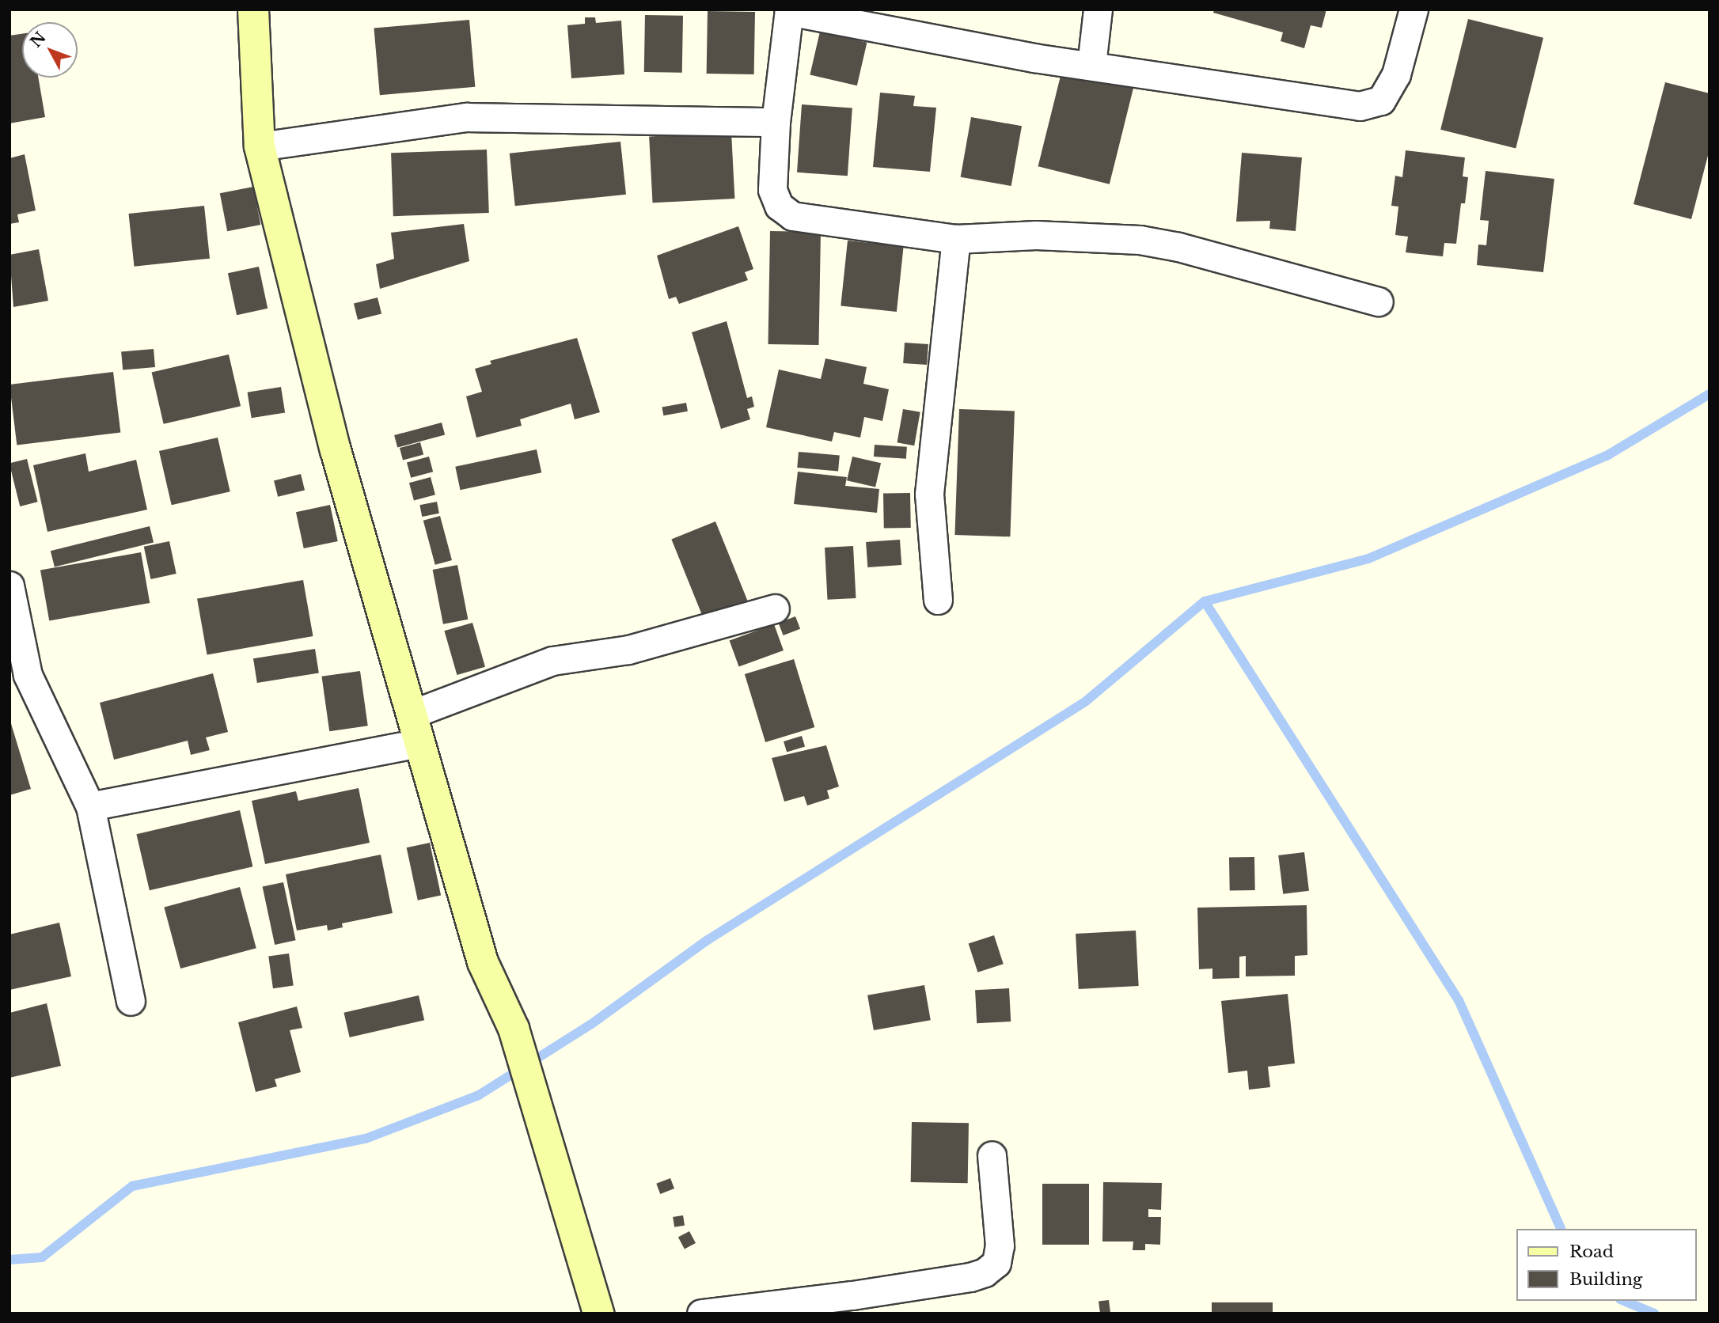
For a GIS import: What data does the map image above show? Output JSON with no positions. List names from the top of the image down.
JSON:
{
  "legend": ["Road", "Building"],
  "north": "top left"
}
